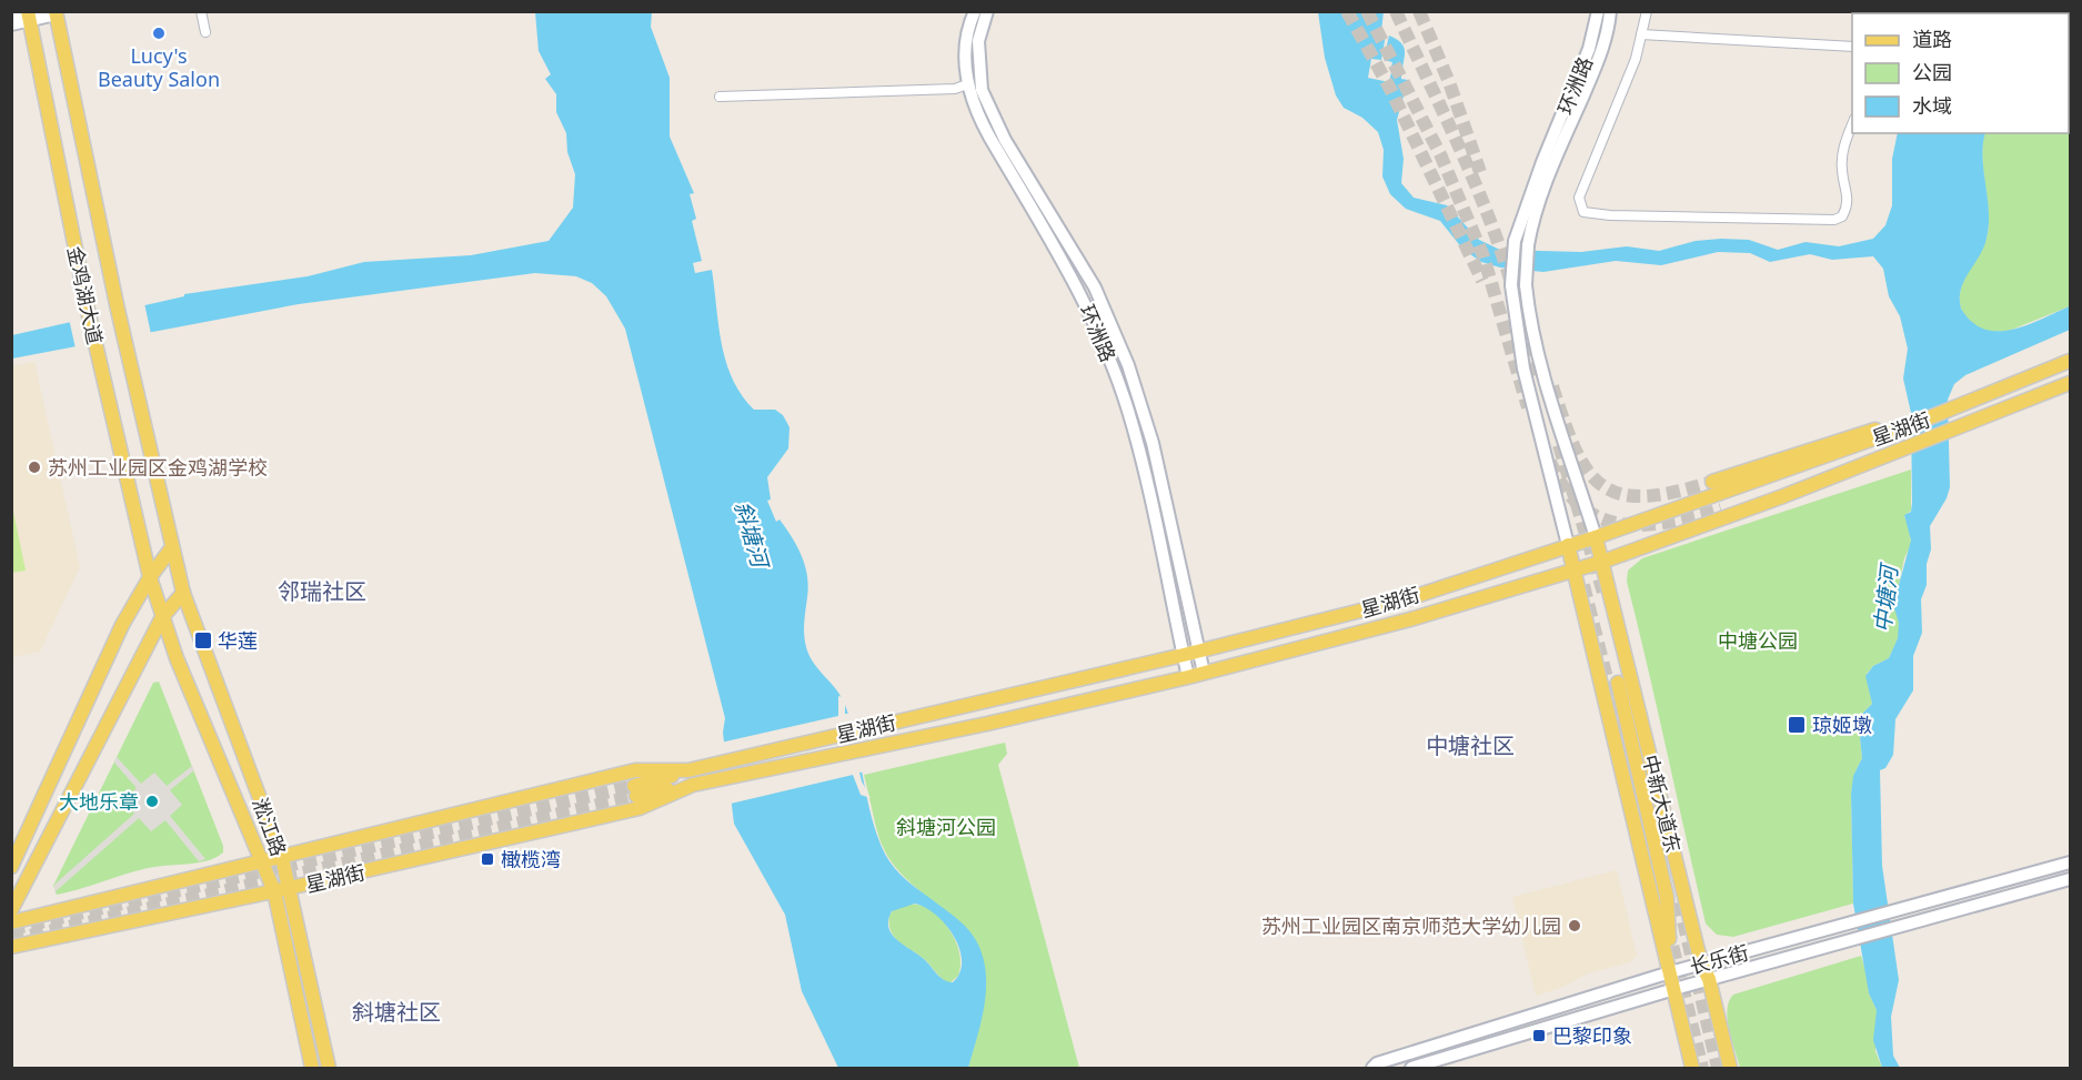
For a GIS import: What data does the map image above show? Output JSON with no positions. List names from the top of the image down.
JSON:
{
  "streets": {
    "main road": [
      "金鸡湖大道",
      "星湖街",
      "中新大道东",
      "淞江路"
    ],
    "street": ["环洲路", "长乐街"]
  },
  "crossings": [
    ["环洲路", "星湖街"],
    ["环洲路", "中新大道东"],
    ["金鸡湖大道", "淞江路"],
    ["星湖街", "中新大道东"],
    ["星湖街", "淞江路"],
    ["中新大道东", "长乐街"]
  ],
  "districts": ["邻瑞社区", "中塘社区", "斜塘社区"],
  "water": ["斜塘河", "中塘河"],
  "parks": ["中塘公园", "斜塘河公园"],
  "places": {
    "other": [
      "Lucy's Beauty Salon",
      "苏州工业园区金鸡湖学校",
      "大地乐章",
      "苏州工业园区南京师范大学幼儿园"
    ],
    "transit": [
      "华莲",
      "琼姬墩",
      "橄榄湾",
      "巴黎印象"
    ]
  },
  "legend": ["道路", "公园", "水域"]
}
